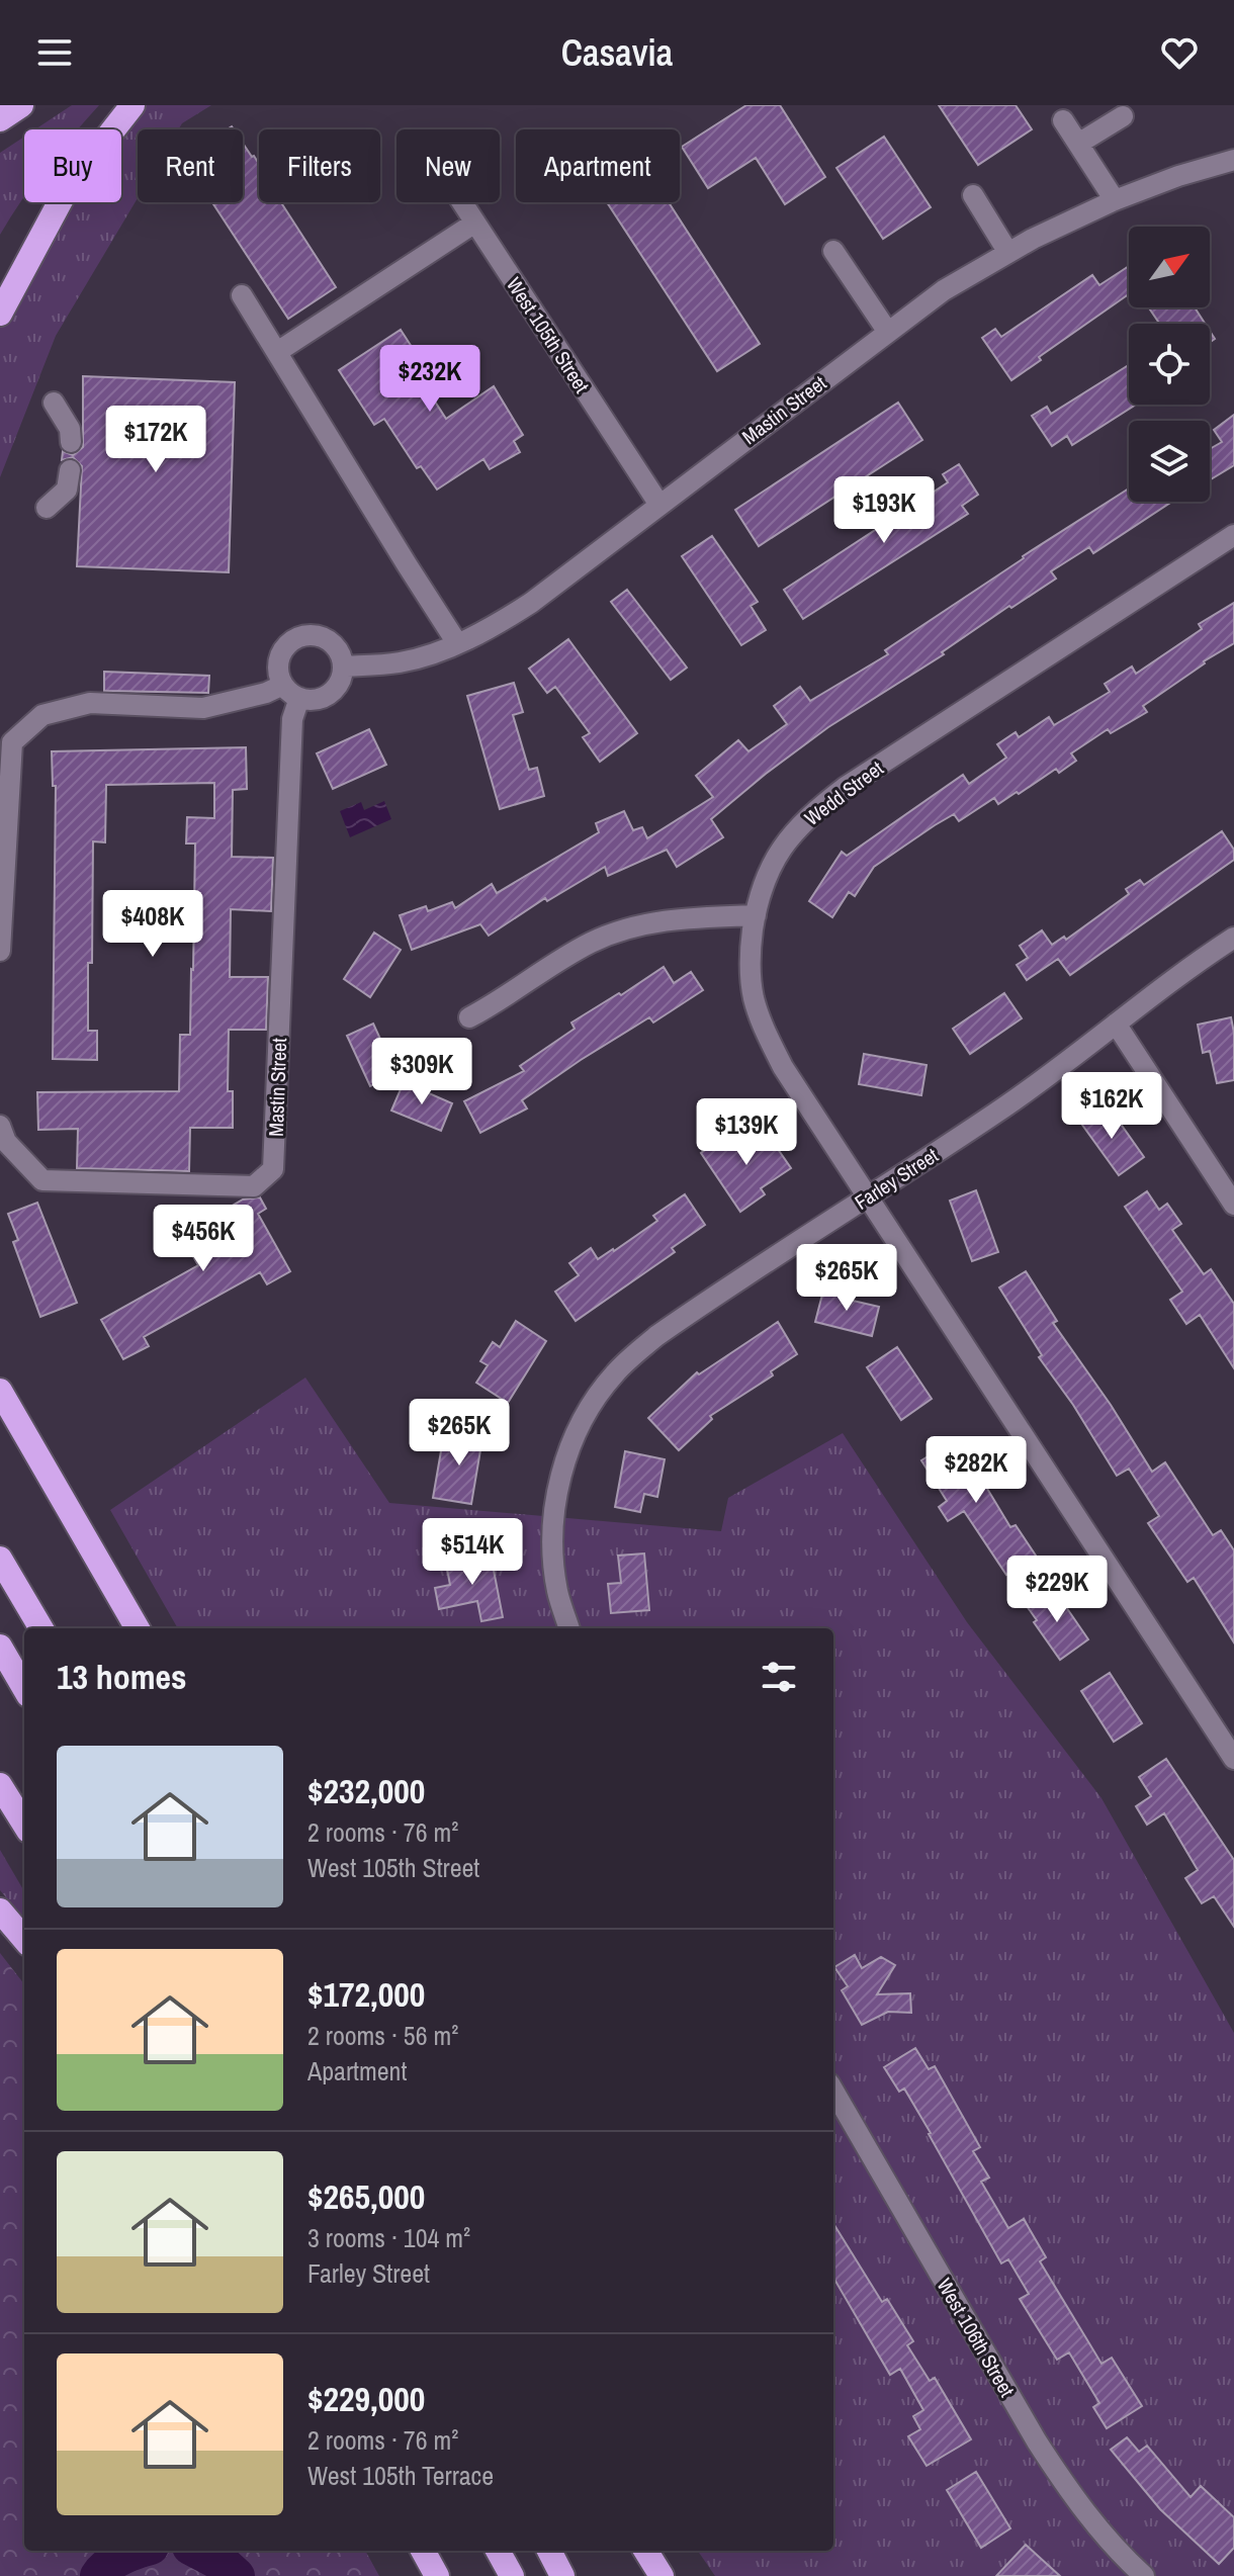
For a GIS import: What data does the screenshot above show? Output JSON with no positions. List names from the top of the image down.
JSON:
{
  "streets": {
    "street": [
      "West 105th Street",
      "Mastin Street",
      "Wedd Street",
      "Farley Street",
      "West 106th Street"
    ]
  },
  "crossings": [
    ["West 105th Street", "Mastin Street"],
    ["Wedd Street", "Farley Street"]
  ],
  "north": "top right",
  "page": {
    "header": "Casavia",
    "chip": [
      "Buy",
      "Rent",
      "Filters",
      "New",
      "Apartment"
    ],
    "price": [
      "$232K",
      "$172K",
      "$193K",
      "$408K",
      "$309K",
      "$162K",
      "$139K",
      "$456K",
      "$265K",
      "$265K",
      "$282K",
      "$514K",
      "$229K"
    ],
    "heading": "13 homes",
    "list": [
      {
        "name": "$232,000",
        "note": "2 rooms · 76 m² · West 105th Street"
      },
      {
        "name": "$172,000",
        "note": "2 rooms · 56 m² · Apartment"
      },
      {
        "name": "$265,000",
        "note": "3 rooms · 104 m² · Farley Street"
      },
      {
        "name": "$229,000",
        "note": "2 rooms · 76 m² · West 105th Terrace"
      }
    ]
  }
}
